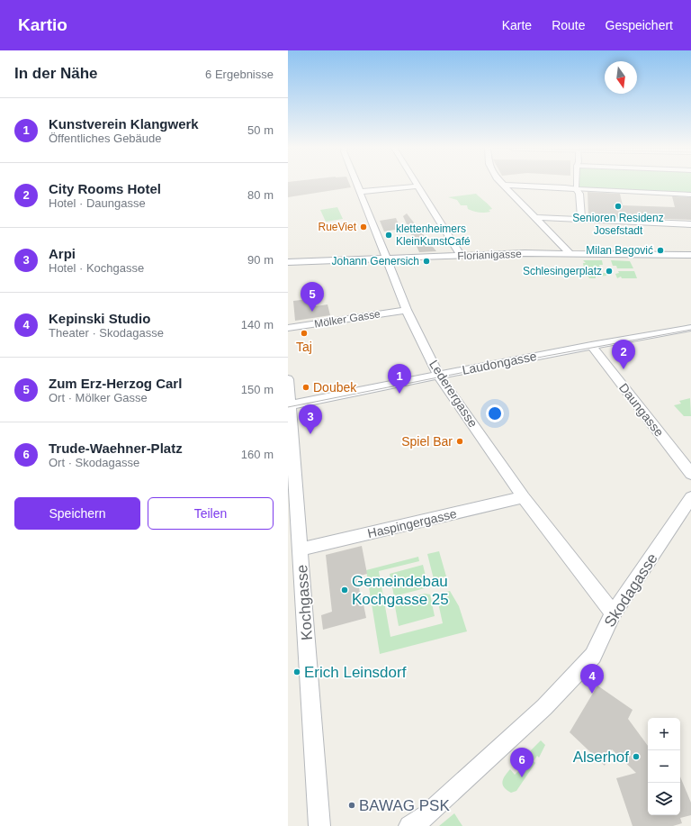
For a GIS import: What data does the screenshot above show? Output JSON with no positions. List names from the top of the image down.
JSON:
{
  "streets": {
    "street": [
      "Florianigasse",
      "Mölker Gasse",
      "Laudongasse",
      "Lederergasse",
      "Daungasse",
      "Haspingergasse",
      "Skodagasse",
      "Kochgasse"
    ]
  },
  "crossings": [
    ["Florianigasse", "Lederergasse"],
    ["Mölker Gasse", "Lederergasse"],
    ["Laudongasse", "Lederergasse"],
    ["Laudongasse", "Daungasse"],
    ["Laudongasse", "Kochgasse"],
    ["Lederergasse", "Haspingergasse"],
    ["Lederergasse", "Skodagasse"],
    ["Haspingergasse", "Kochgasse"]
  ],
  "places": [
    "Senioren Residenz Josefstadt",
    "RueViet",
    "klettenheimers KleinKunstCafé",
    "Milan Begović",
    "Johann Genersich",
    "Schlesingerplatz",
    "Taj",
    "Doubek",
    "Spiel Bar",
    "Gemeindebau Kochgasse 25",
    "Erich Leinsdorf",
    "Alserhof",
    "BAWAG PSK"
  ],
  "north": "bottom",
  "page": {
    "header": "Kartio",
    "nav": ["Karte", "Route", "Gespeichert"],
    "heading": ["In der Nähe", "6 Ergebnisse"],
    "list": [
      {
        "mark": "1",
        "name": "Kunstverein Klangwerk",
        "note": "Öffentliches Gebäude",
        "value": "50 m"
      },
      {
        "mark": "2",
        "name": "City Rooms Hotel",
        "note": "Hotel · Daungasse",
        "value": "80 m"
      },
      {
        "mark": "3",
        "name": "Arpi",
        "note": "Hotel · Kochgasse",
        "value": "90 m"
      },
      {
        "mark": "4",
        "name": "Kepinski Studio",
        "note": "Theater · Skodagasse",
        "value": "140 m"
      },
      {
        "mark": "5",
        "name": "Zum Erz-Herzog Carl",
        "note": "Ort · Mölker Gasse",
        "value": "150 m"
      },
      {
        "mark": "6",
        "name": "Trude-Waehner-Platz",
        "note": "Ort · Skodagasse",
        "value": "160 m"
      }
    ],
    "pins": [
      "5",
      "2",
      "1",
      "3",
      "4",
      "6"
    ],
    "buttons": ["Speichern", "Teilen"],
    "map_buttons": ["+", "−"]
  }
}
